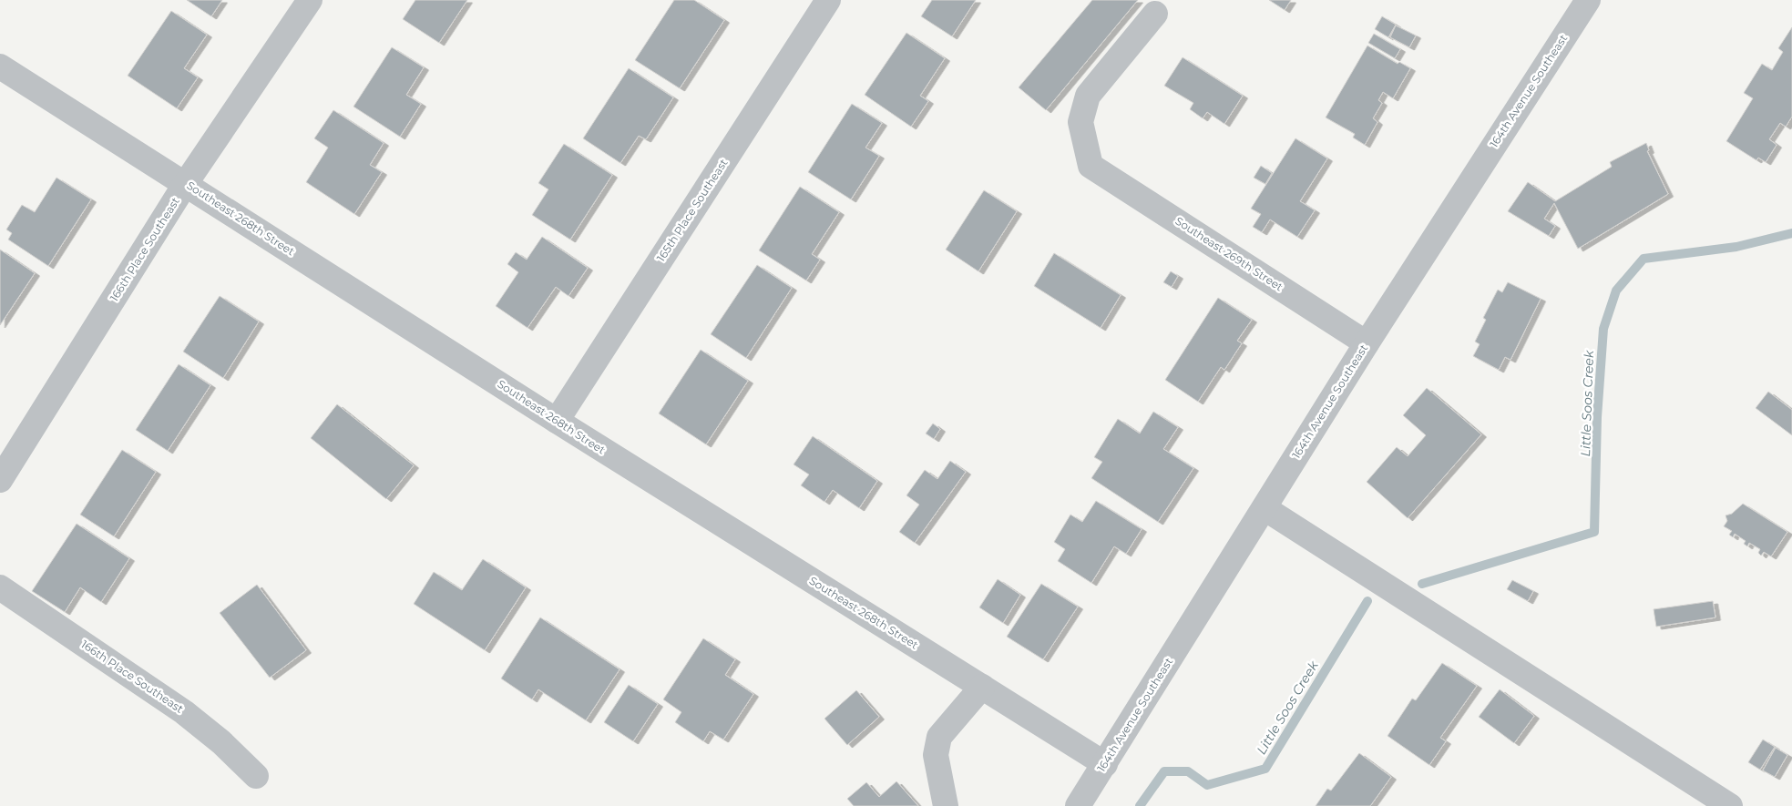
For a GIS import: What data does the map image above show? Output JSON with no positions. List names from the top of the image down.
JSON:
{
  "streets": {
    "street": [
      "164th Avenue Southeast",
      "165th Place Southeast",
      "Southeast 268th Street",
      "166th Place Southeast",
      "Southeast 269th Street"
    ]
  },
  "crossings": [
    ["164th Avenue Southeast", "Southeast 268th Street"],
    ["164th Avenue Southeast", "Southeast 269th Street"],
    ["165th Place Southeast", "Southeast 268th Street"],
    ["Southeast 268th Street", "166th Place Southeast"]
  ],
  "water": ["Little Soos Creek"]
}
